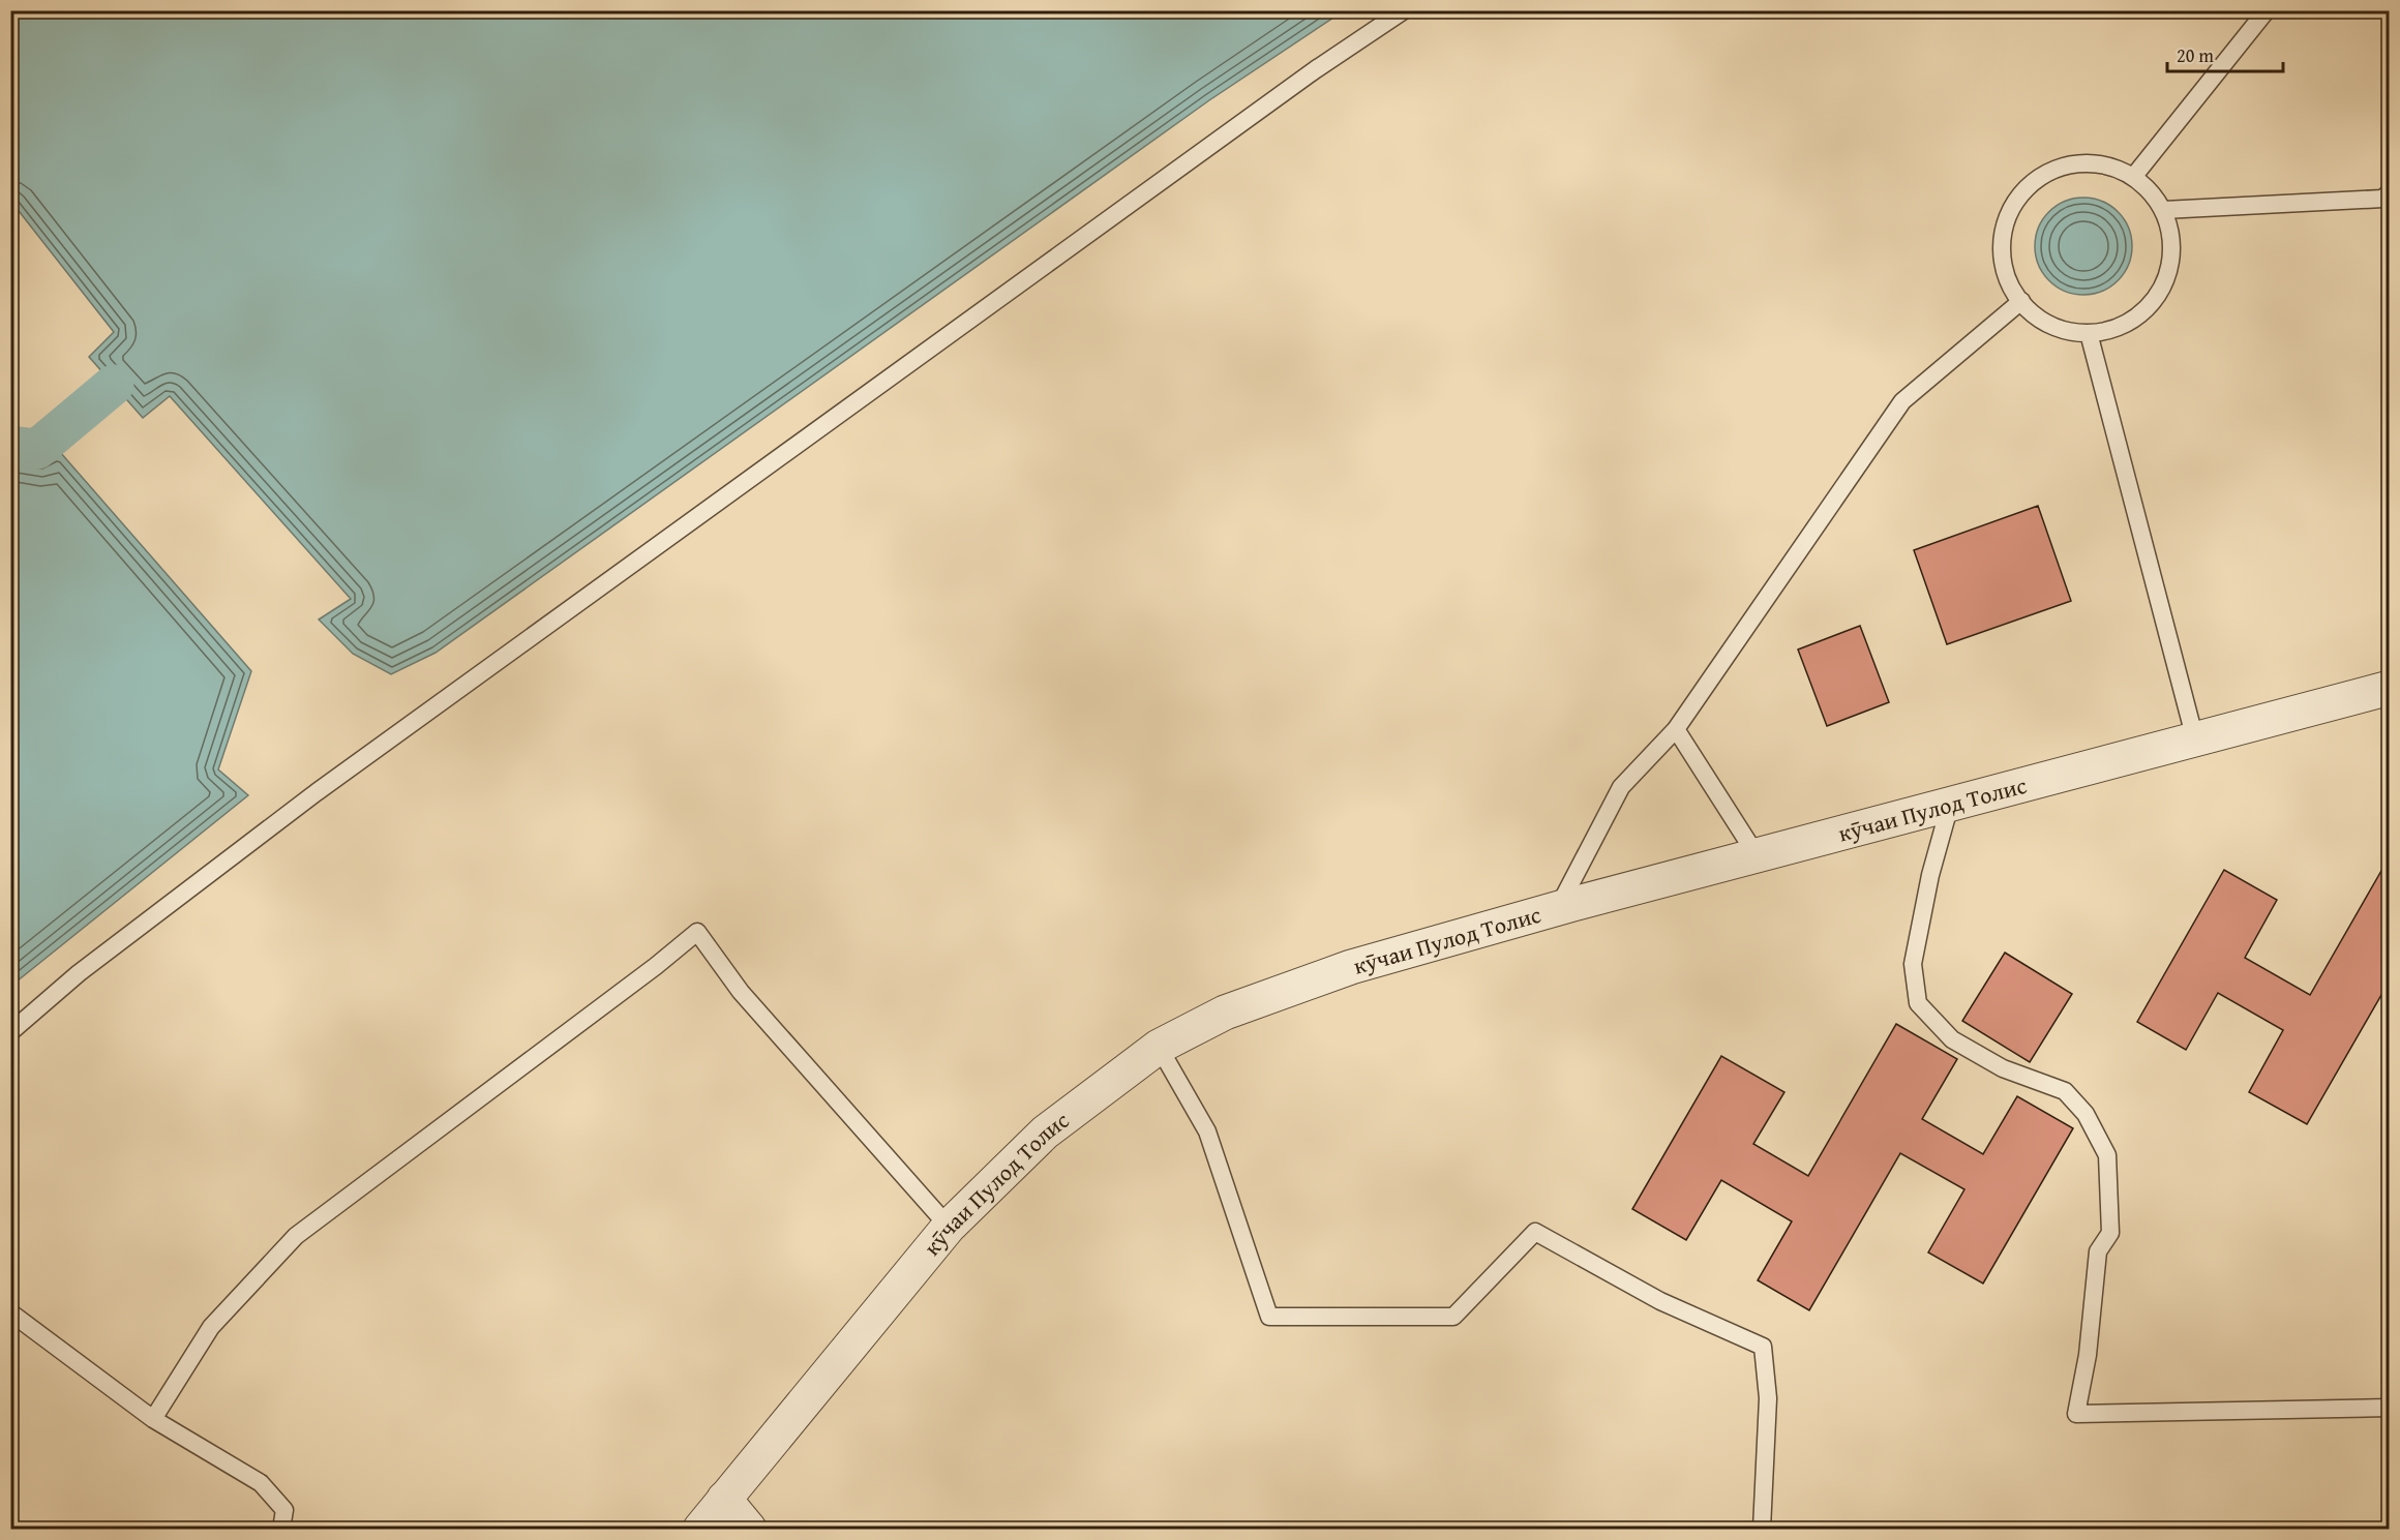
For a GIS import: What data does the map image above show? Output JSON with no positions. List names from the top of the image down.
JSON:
{
  "streets": {
    "street": ["кӯчаи Пулод Толис"]
  },
  "scale_bar": "20 m"
}
